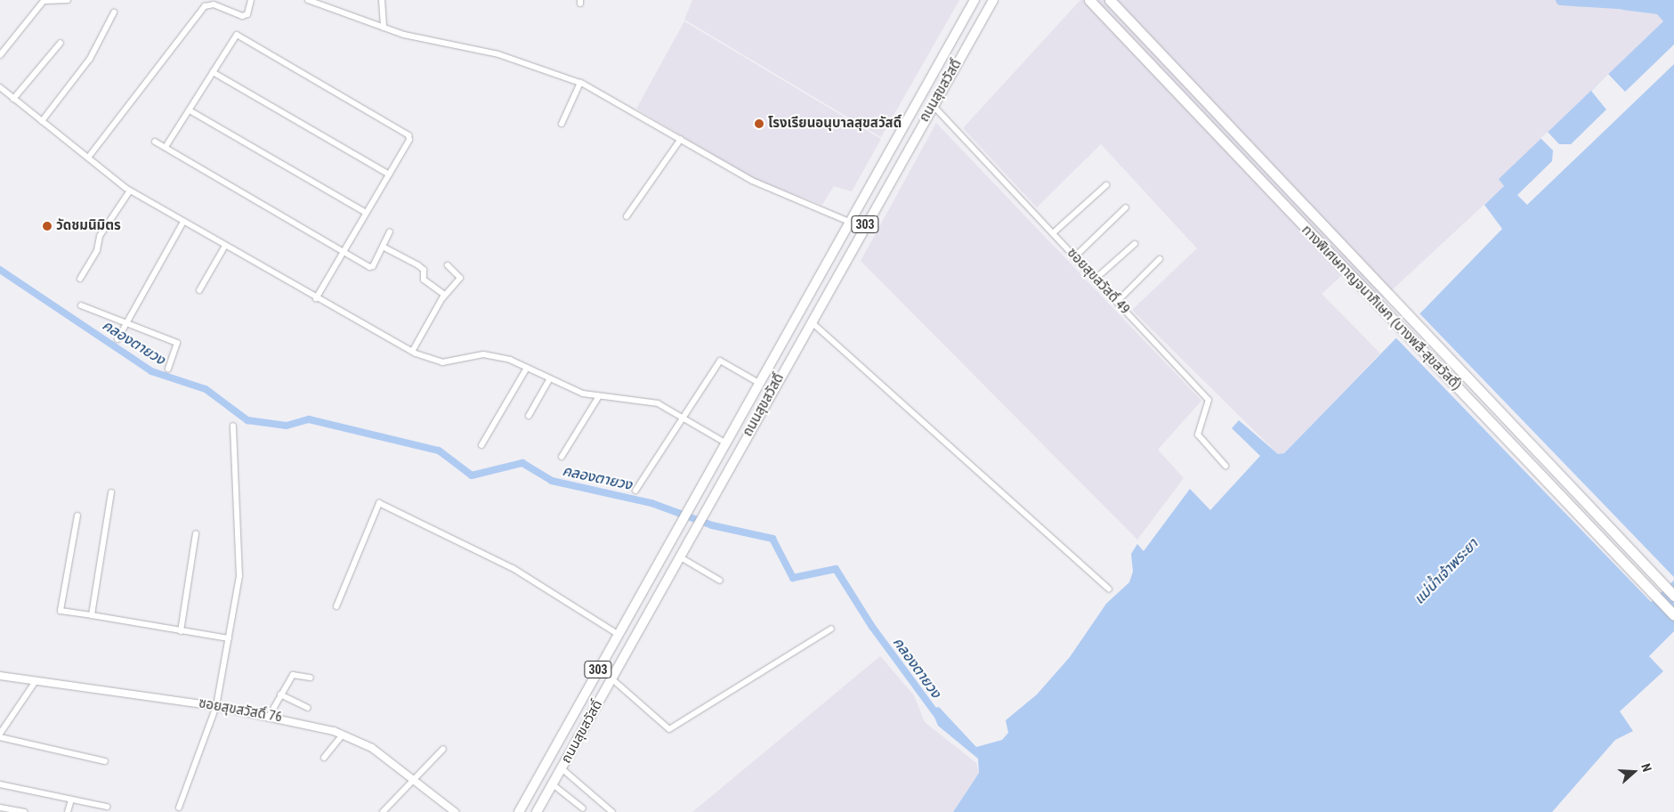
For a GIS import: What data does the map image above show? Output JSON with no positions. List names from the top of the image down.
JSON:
{
  "streets": {
    "highway": ["ทางพิเศษกาญจนาภิเษก (บางพลี-สุขสวัสดิ์)"],
    "main road": ["ถนนสุขสวัสดิ์", "303"],
    "street": ["ซอยสุขสวัสดิ์ 49", "ซอยสุขสวัสดิ์ 76"]
  },
  "crossings": [
    ["ถนนสุขสวัสดิ์", "ซอยสุขสวัสดิ์ 49"]
  ],
  "water": ["คลองตายวง", "แม่น้ำเจ้าพระยา"],
  "places": ["โรงเรียนอนุบาลสุขสวัสดิ์", "วัดชมนิมิตร"],
  "north": "right"
}
